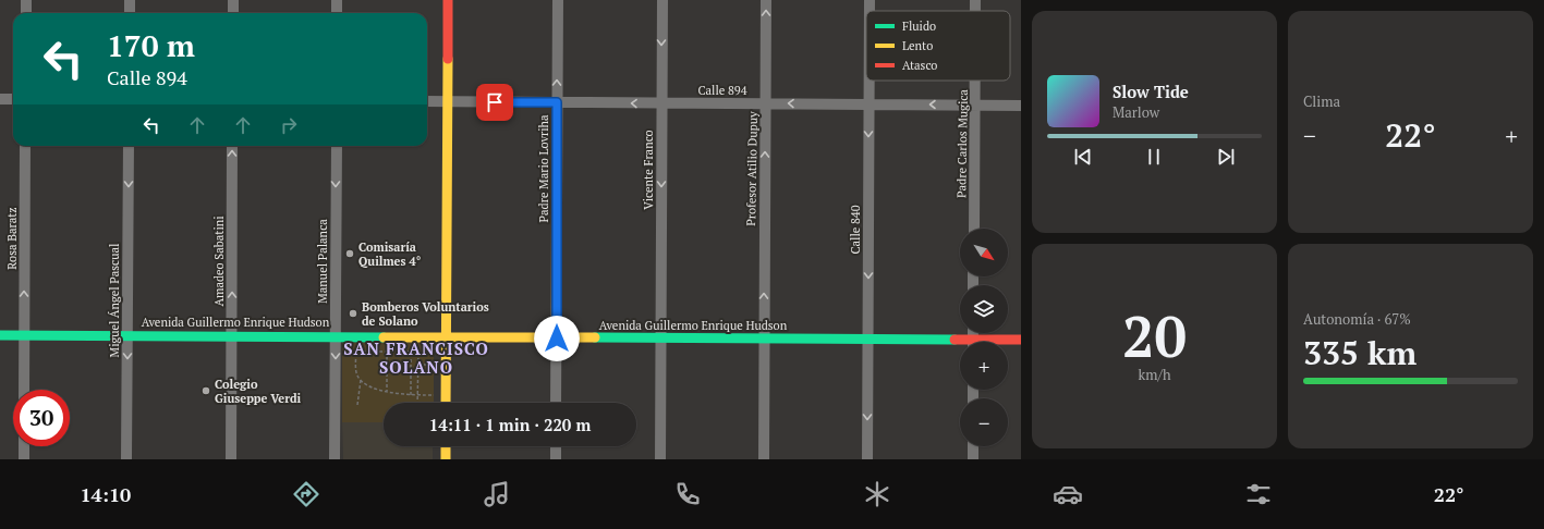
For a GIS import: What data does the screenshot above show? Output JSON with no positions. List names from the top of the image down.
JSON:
{
  "streets": {
    "street": [
      "Calle 894",
      "Padre Carlos Mugica",
      "Padre Mario Lovriha",
      "Profesor Atilio Dupuy",
      "Vicente Franco",
      "Calle 840",
      "Rosa Baratz",
      "Amadeo Sabatini",
      "Manuel Palanca",
      "Miguel Ángel Pascual",
      "Avenida Guillermo Enrique Hudson"
    ]
  },
  "crossings": [
    ["Calle 894", "Padre Carlos Mugica"],
    ["Calle 894", "Padre Mario Lovriha"],
    ["Calle 894", "Profesor Atilio Dupuy"],
    ["Calle 894", "Vicente Franco"],
    ["Calle 894", "Calle 840"],
    ["Padre Mario Lovriha", "Avenida Guillermo Enrique Hudson"],
    ["Profesor Atilio Dupuy", "Avenida Guillermo Enrique Hudson"],
    ["Vicente Franco", "Avenida Guillermo Enrique Hudson"],
    ["Calle 840", "Avenida Guillermo Enrique Hudson"],
    ["Rosa Baratz", "Avenida Guillermo Enrique Hudson"],
    ["Amadeo Sabatini", "Avenida Guillermo Enrique Hudson"],
    ["Manuel Palanca", "Avenida Guillermo Enrique Hudson"],
    ["Miguel Ángel Pascual", "Avenida Guillermo Enrique Hudson"]
  ],
  "one_way": [
    "Calle 894",
    "Profesor Atilio Dupuy",
    "Vicente Franco",
    "Calle 840",
    "Rosa Baratz",
    "Amadeo Sabatini",
    "Manuel Palanca",
    "Miguel Ángel Pascual"
  ],
  "districts": ["SAN FRANCISCO SOLANO"],
  "places": ["Comisaría Quilmes 4°", "Bomberos Voluntarios de Solano", "Colegio Giuseppe Verdi"],
  "legend": ["Fluido", "Lento", "Atasco"],
  "north": "bottom right",
  "page": {
    "tile": [
      "Clima",
      ["20", "km/h"],
      ["Autonomía · 67%", "335 km"]
    ],
    "turn": ["170 m", "Calle 894"],
    "song": ["Slow Tide", "Marlow"],
    "heat": ["−", "22°", "+"],
    "map_buttons": ["+", "−"],
    "limit": "30",
    "trip": "14:11 · 1 min · 220 m",
    "tabs": ["14:10", "22°"]
  }
}
